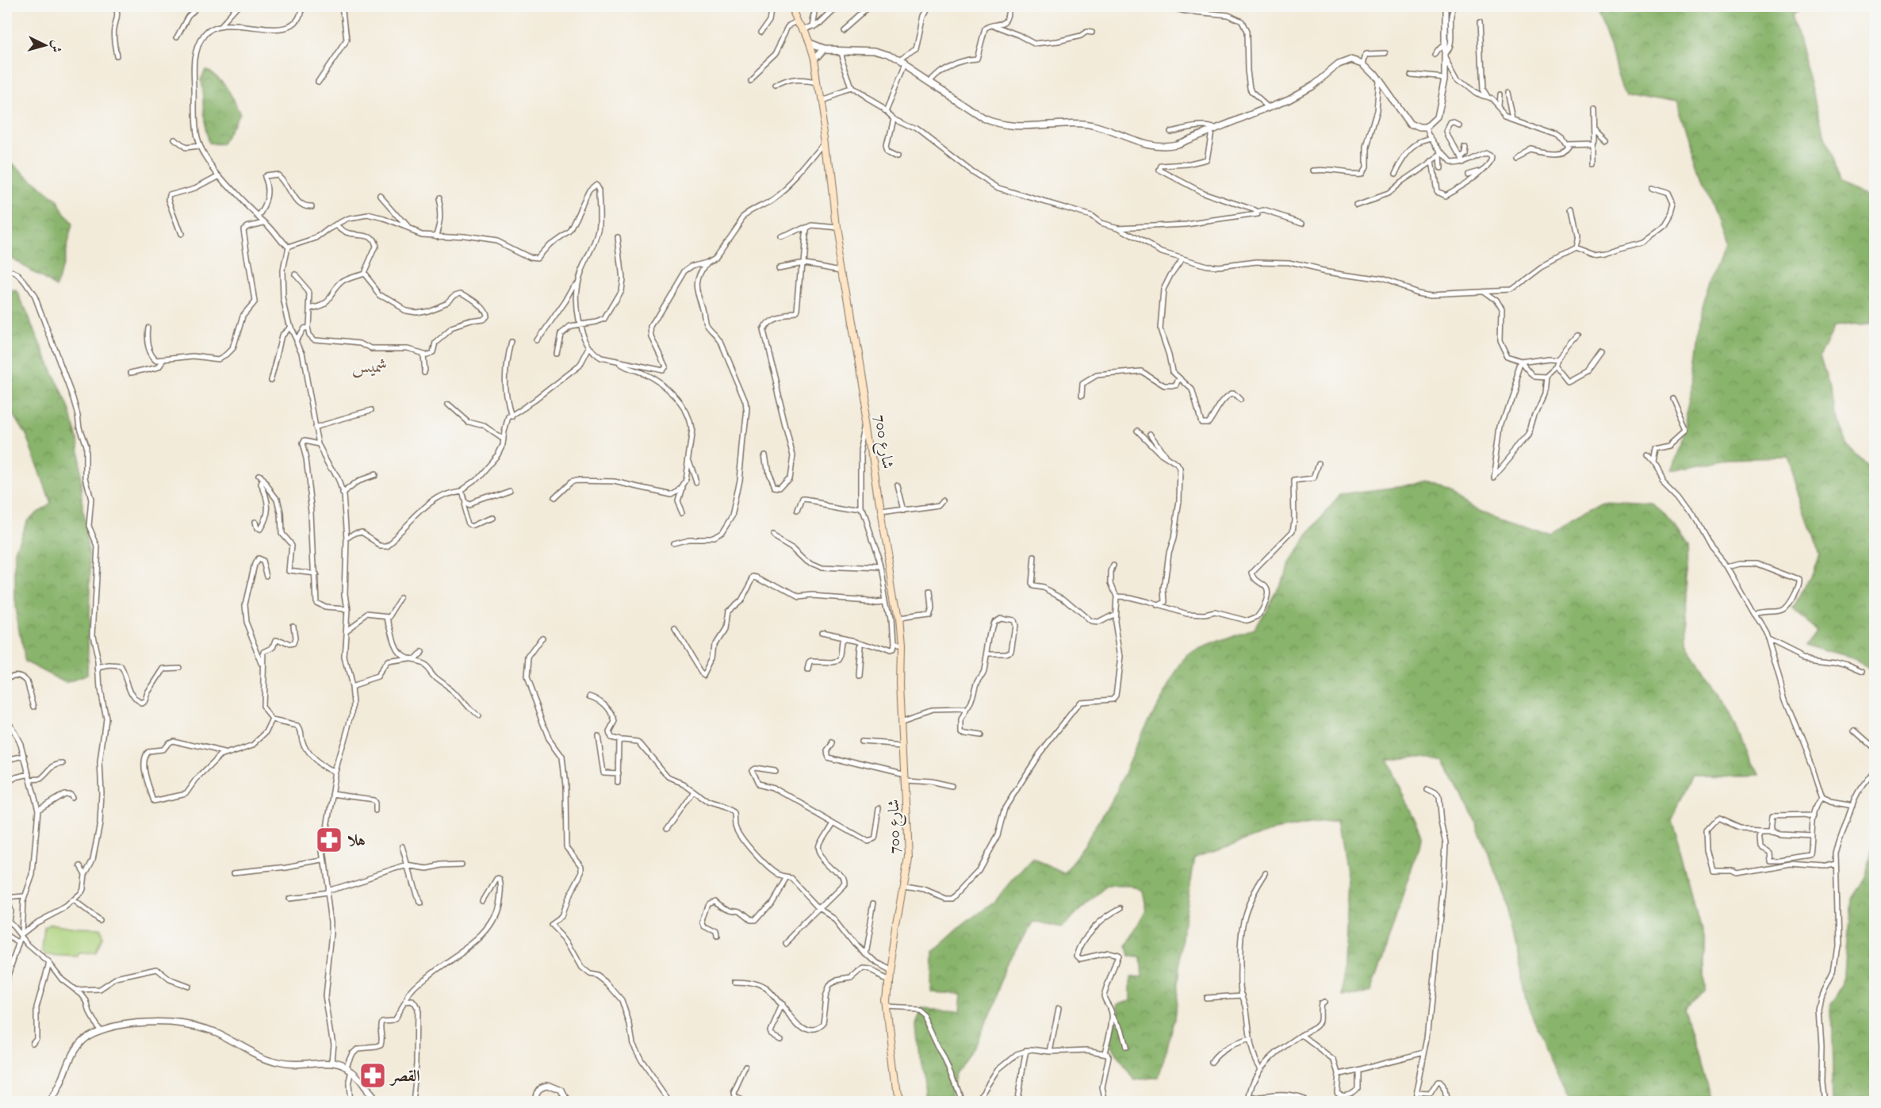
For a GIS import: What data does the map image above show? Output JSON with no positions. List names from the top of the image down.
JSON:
{
  "streets": {
    "main road": ["شارع 700"]
  },
  "districts": ["شميس"],
  "places": {
    "pharmacy": ["هلا", "القصر"]
  },
  "north": "right"
}
